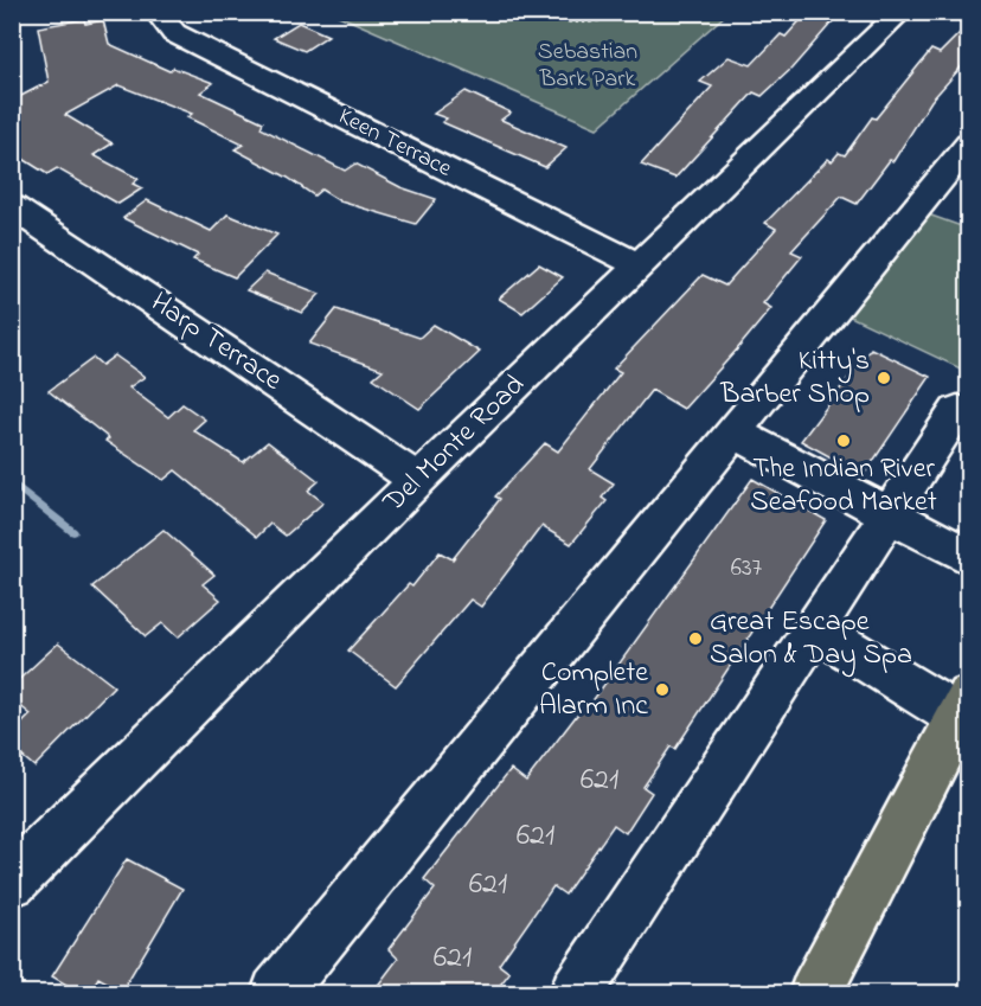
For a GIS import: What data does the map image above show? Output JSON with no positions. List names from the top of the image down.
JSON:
{
  "streets": {
    "street": ["Keen Terrace", "Harp Terrace", "Del Monte Road"]
  },
  "crossings": [
    ["Keen Terrace", "Del Monte Road"],
    ["Harp Terrace", "Del Monte Road"]
  ],
  "parks": ["Sebastian Bark Park"],
  "places": [
    "Kitty's Barber Shop",
    "The Indian River Seafood Market",
    "Great Escape Salon & Day Spa",
    "Complete Alarm Inc"
  ],
  "house_numbers": [
    "637",
    "621",
    "621",
    "621",
    "621"
  ]
}
